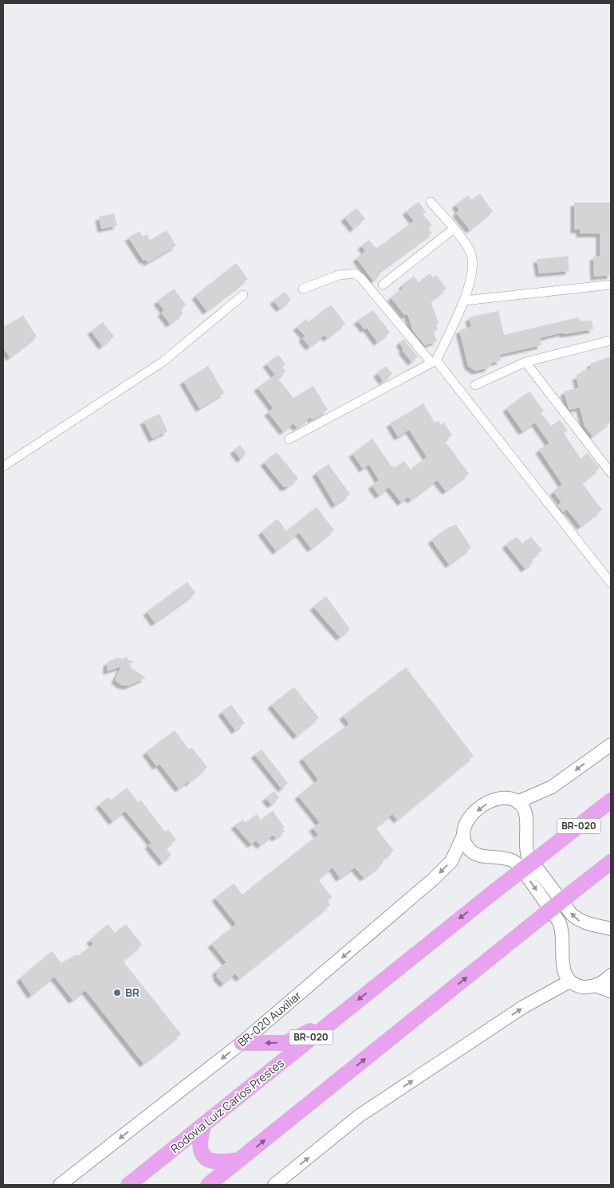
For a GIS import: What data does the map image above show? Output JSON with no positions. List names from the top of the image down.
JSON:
{
  "streets": {
    "highway": ["BR-020", "Rodovia Luiz Carlos Prestes"],
    "main road": ["BR-020 Auxiliar"]
  },
  "one_way": ["BR-020 Auxiliar"],
  "places": ["BR"]
}
